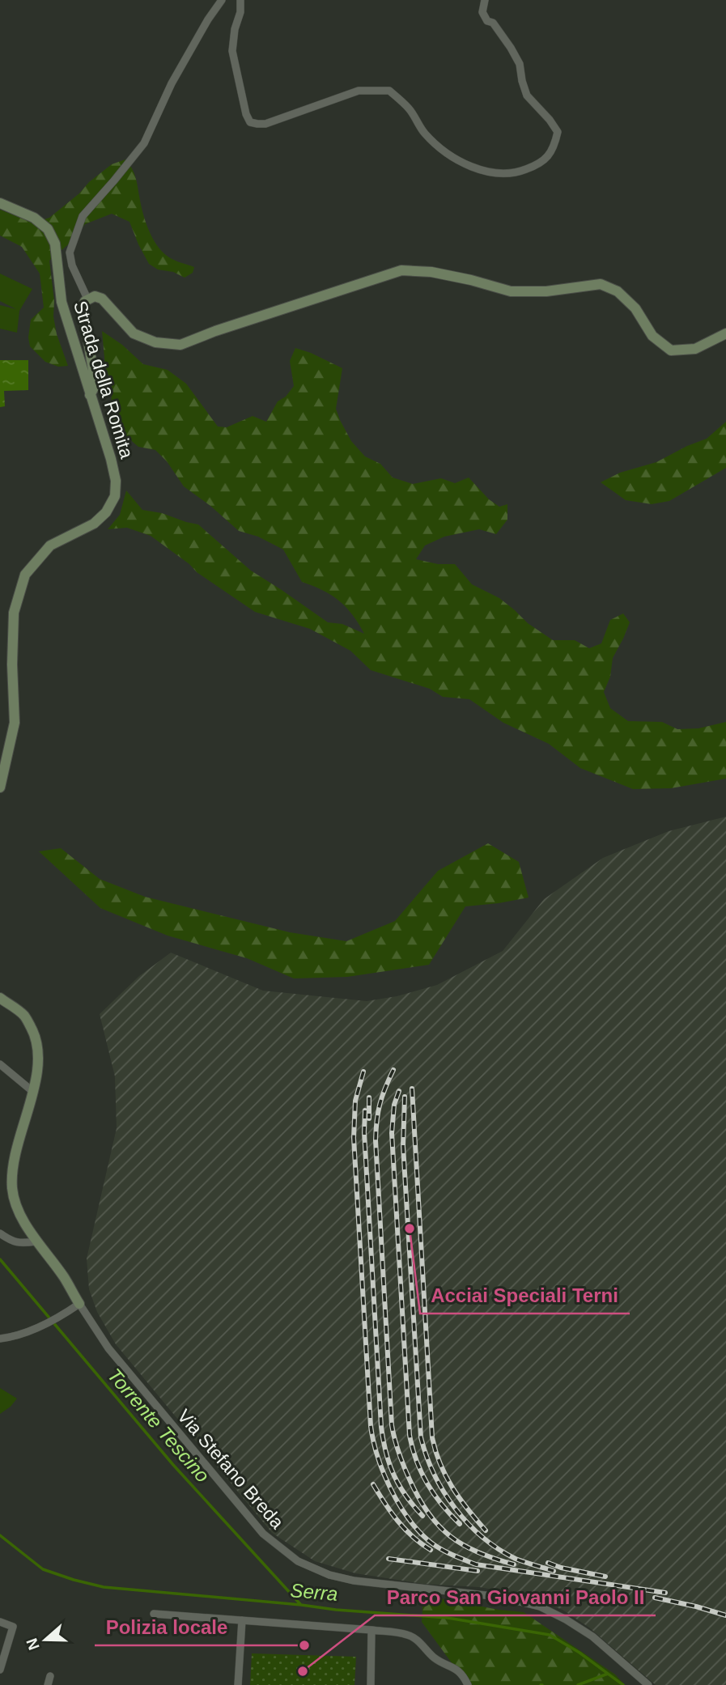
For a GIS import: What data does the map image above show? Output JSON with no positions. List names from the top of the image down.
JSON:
{
  "streets": {
    "street": ["Strada della Romita", "Via Stefano Breda"]
  },
  "water": ["Torrente Tescino", "Serra"],
  "places": ["Acciai Speciali Terni", "Polizia locale", "Parco San Giovanni Paolo II"],
  "north": "left"
}
